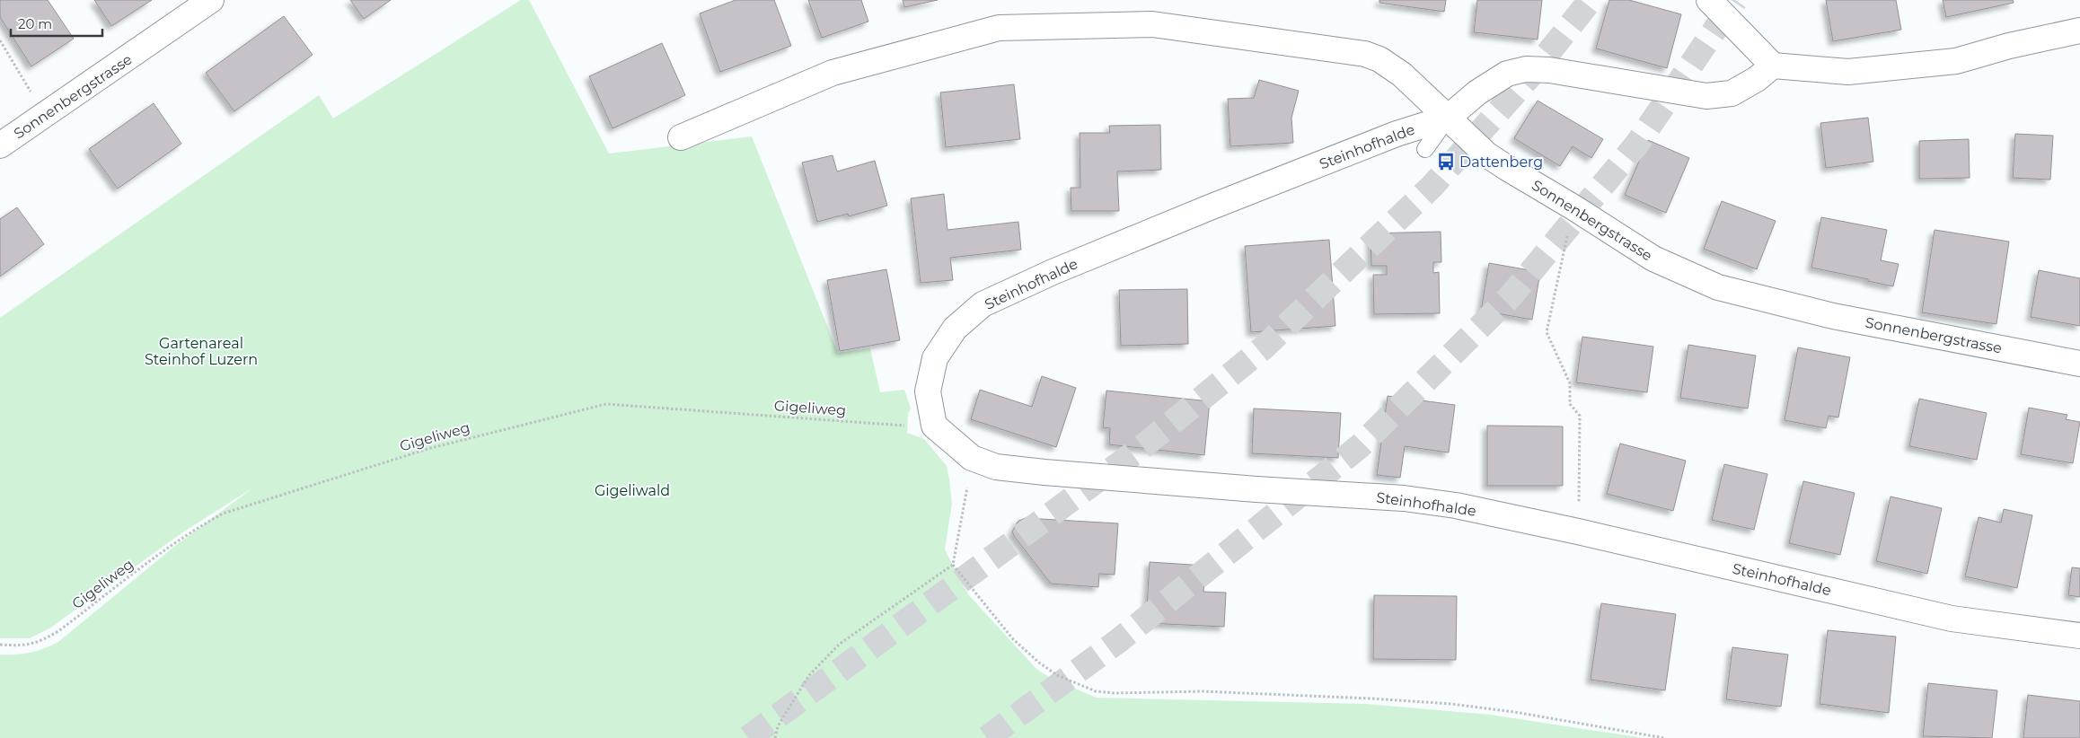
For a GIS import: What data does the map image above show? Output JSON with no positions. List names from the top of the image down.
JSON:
{
  "streets": {
    "street": ["Sonnenbergstrasse", "Steinhofhalde"],
    "path": ["Gigeliweg"]
  },
  "crossings": [
    ["Sonnenbergstrasse", "Steinhofhalde"]
  ],
  "parks": ["Gartenareal Steinhof Luzern", "Gigeliwald"],
  "places": {
    "bus stop": ["Dattenberg"]
  },
  "scale_bar": "20 m"
}
